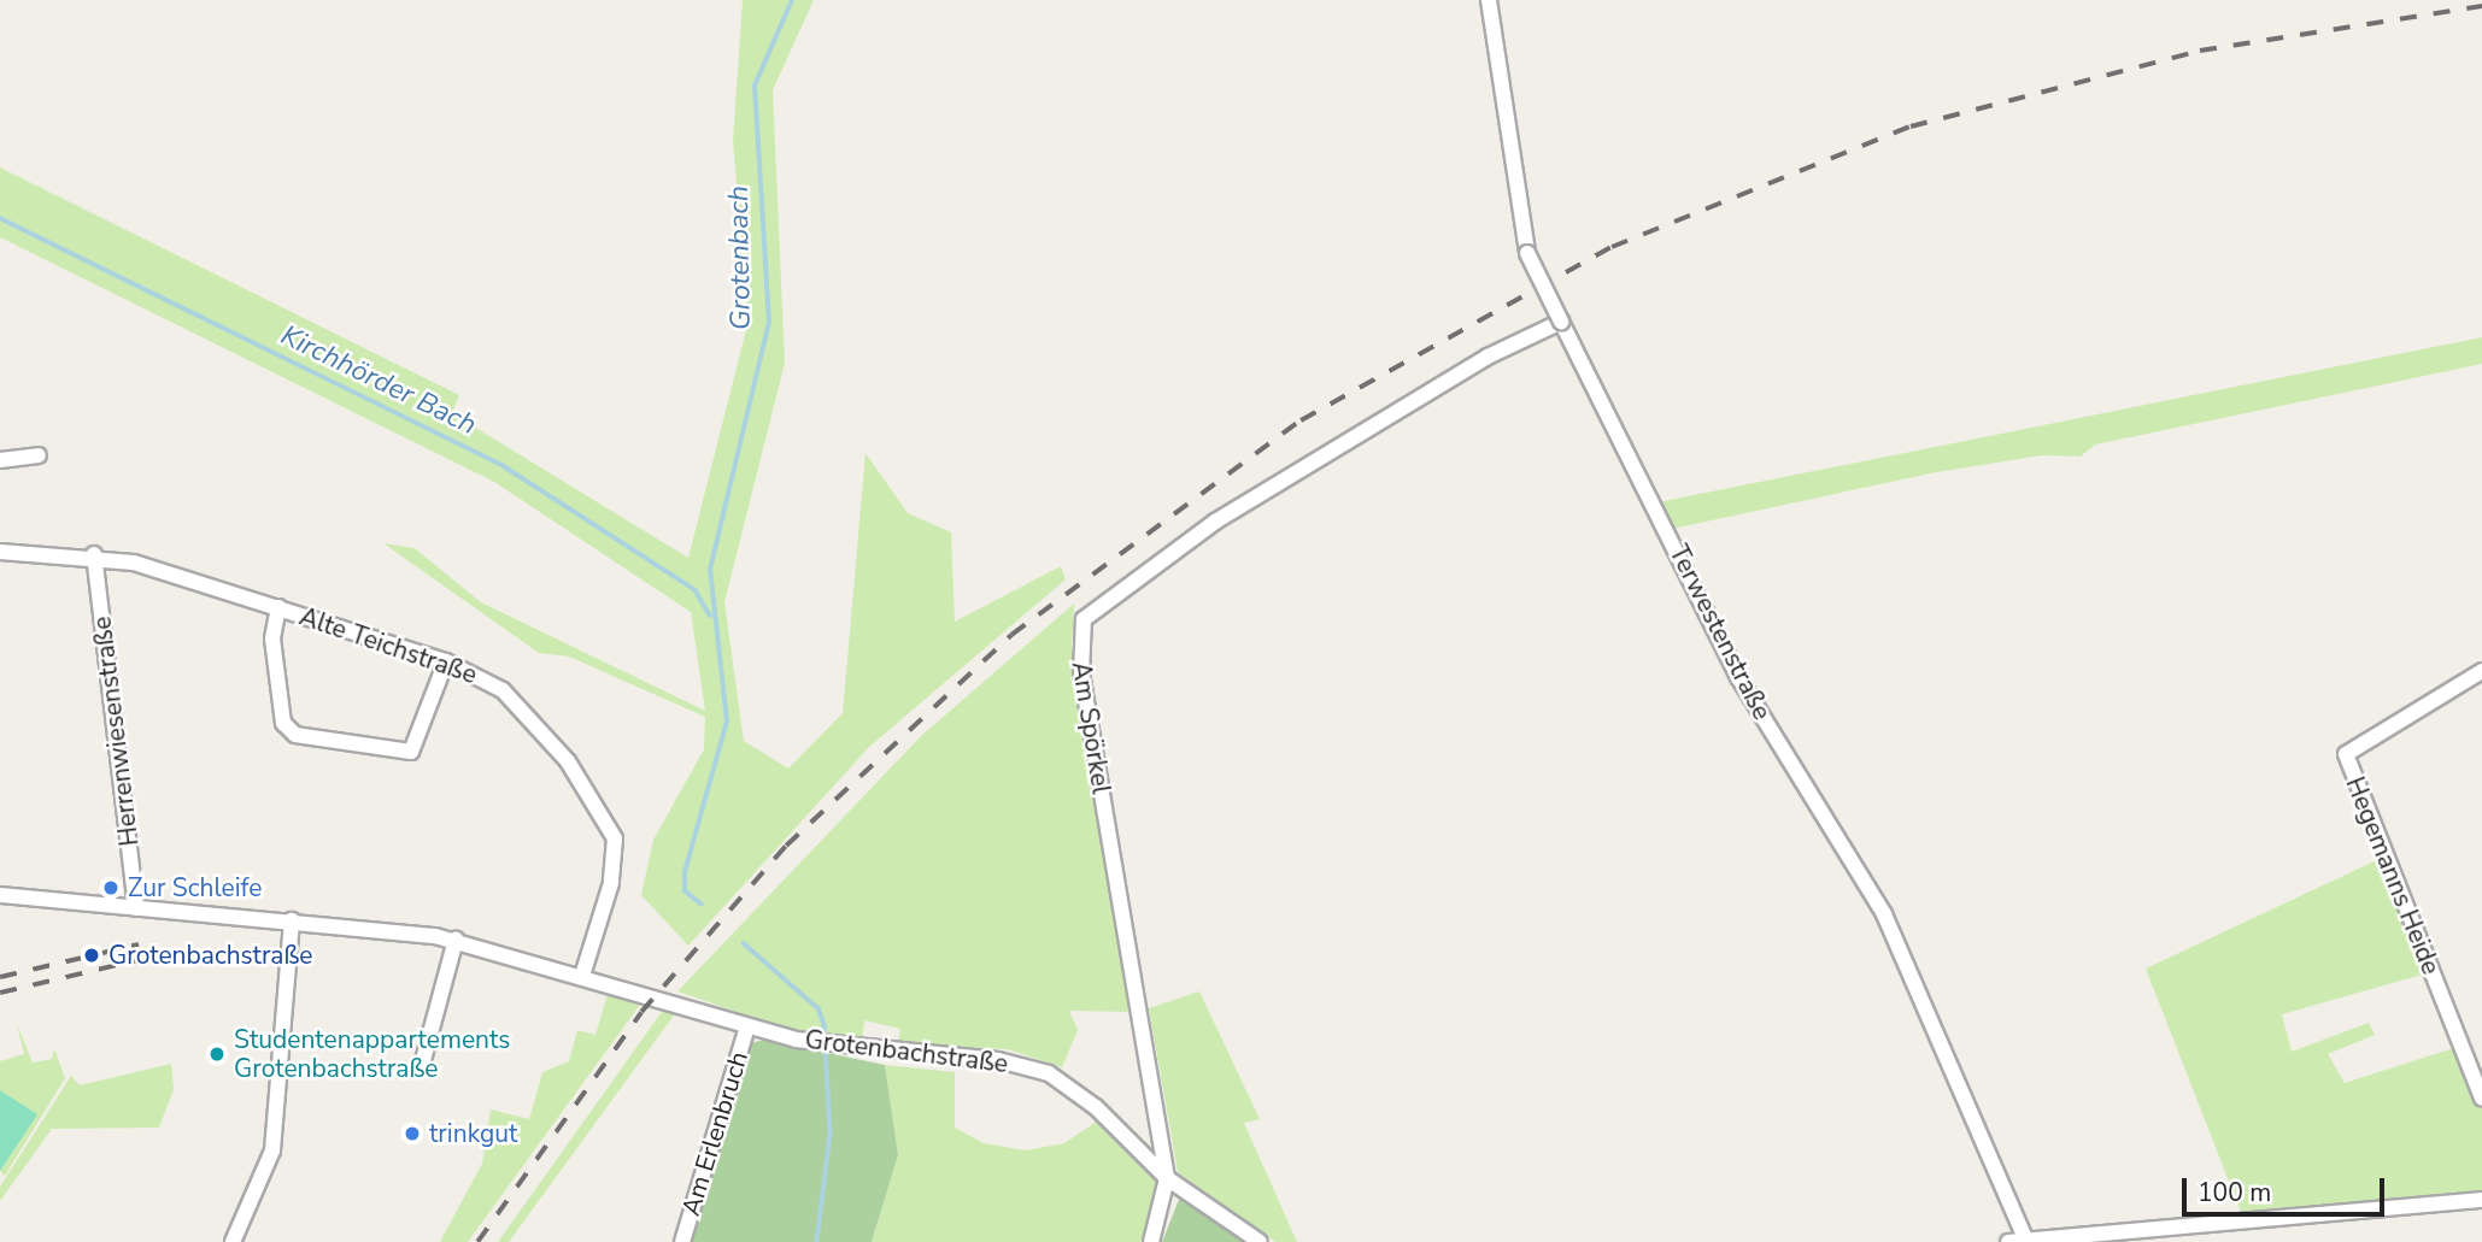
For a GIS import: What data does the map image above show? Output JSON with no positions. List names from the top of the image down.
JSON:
{
  "streets": {
    "street": [
      "Terwestenstraße",
      "Alte Teichstraße",
      "Am Spörkel",
      "Herrenwiesenstraße",
      "Hegemanns Heide",
      "Grotenbachstraße",
      "Am Erlenbruch"
    ]
  },
  "crossings": [
    ["Terwestenstraße", "Am Spörkel"],
    ["Alte Teichstraße", "Herrenwiesenstraße"],
    ["Alte Teichstraße", "Grotenbachstraße"],
    ["Am Spörkel", "Grotenbachstraße"],
    ["Herrenwiesenstraße", "Grotenbachstraße"],
    ["Grotenbachstraße", "Am Erlenbruch"]
  ],
  "water": ["Grotenbach", "Kirchhörder Bach"],
  "places": [
    "Zur Schleife",
    "Grotenbachstraße",
    "Studentenappartements Grotenbachstraße",
    "trinkgut"
  ],
  "scale_bar": "100 m"
}
